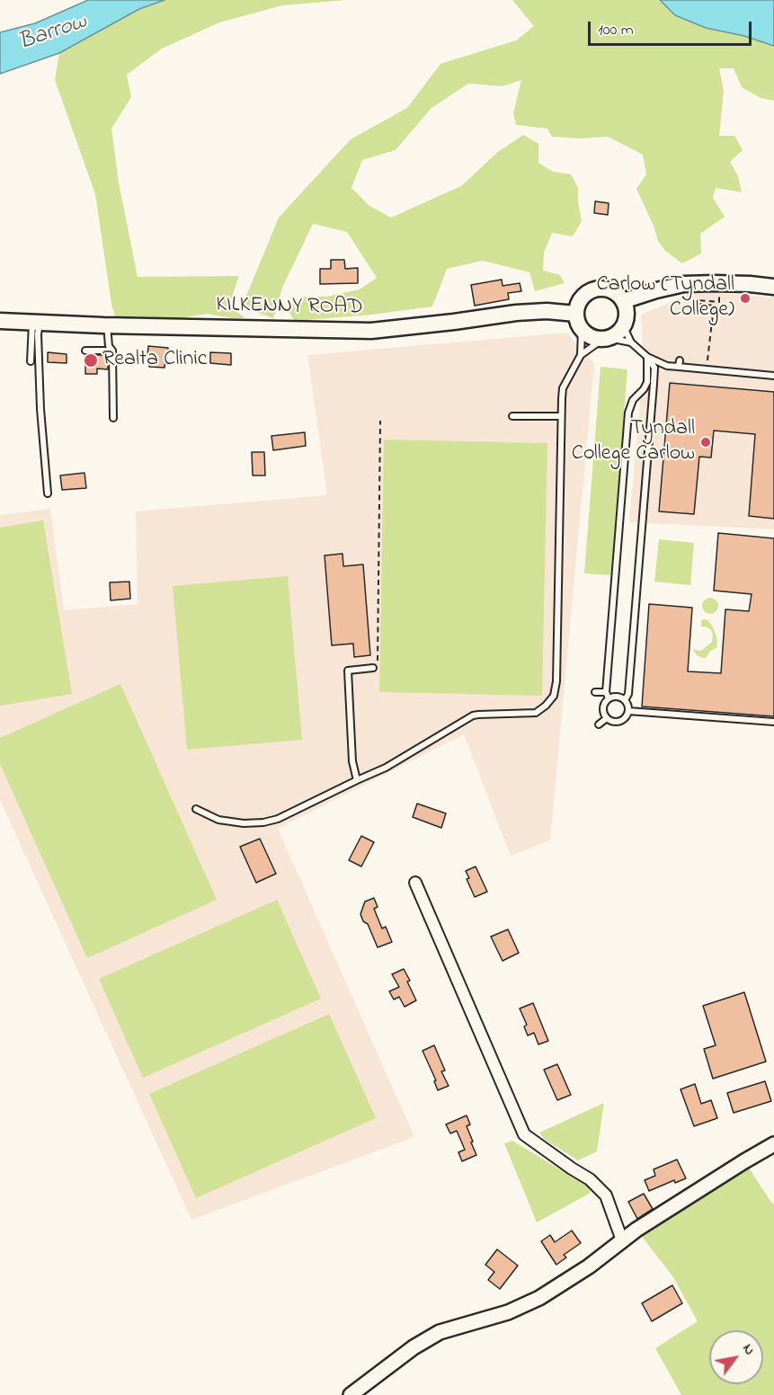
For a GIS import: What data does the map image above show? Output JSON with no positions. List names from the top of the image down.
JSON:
{
  "streets": {
    "main road": ["KILKENNY ROAD"]
  },
  "water": ["Barrow"],
  "places": ["Carlow (Tyndall College)", "Realta Clinic", "Tyndall College Carlow"],
  "scale_bar": "100 m",
  "north": "top right"
}
